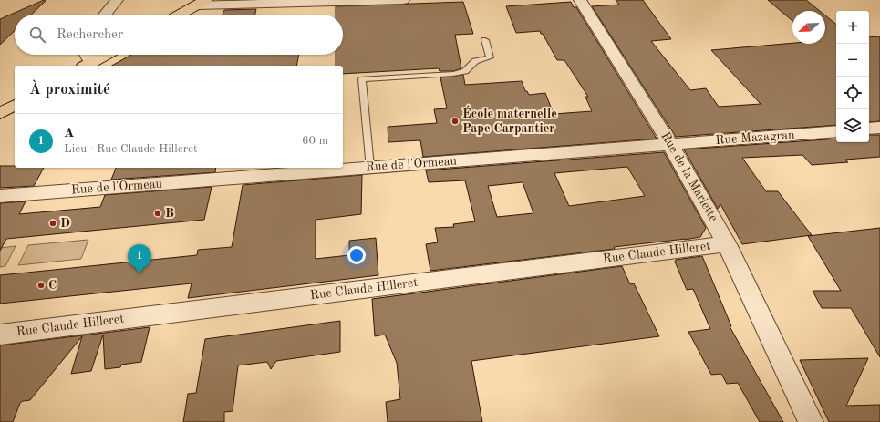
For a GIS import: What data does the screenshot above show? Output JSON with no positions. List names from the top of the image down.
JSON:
{
  "streets": {
    "street": [
      "Rue Mazagran",
      "Rue de l'Ormeau",
      "Rue de la Mariette",
      "Rue Claude Hilleret"
    ]
  },
  "crossings": [
    ["Rue Mazagran", "Rue de l'Ormeau"],
    ["Rue Mazagran", "Rue de la Mariette"],
    ["Rue de l'Ormeau", "Rue de la Mariette"],
    ["Rue de la Mariette", "Rue Claude Hilleret"]
  ],
  "places": [
    "École maternelle Pape Carpantier",
    "B",
    "D",
    "C"
  ],
  "north": "bottom left",
  "page": {
    "map_buttons": ["+", "−"],
    "search": "Rechercher",
    "heading": "À proximité",
    "list": [
      {
        "mark": "1",
        "name": "A",
        "note": "Lieu · Rue Claude Hilleret",
        "value": "60 m"
      }
    ],
    "pins": "1"
  }
}
